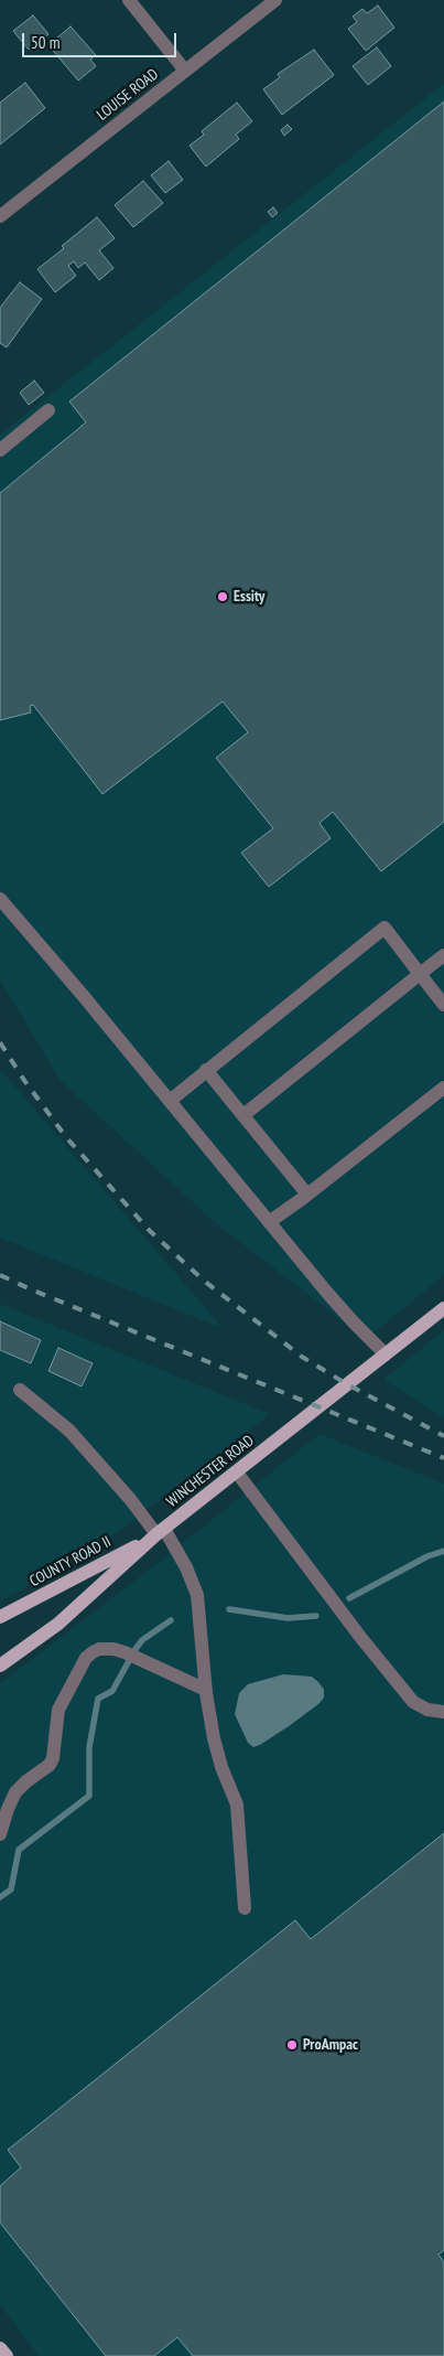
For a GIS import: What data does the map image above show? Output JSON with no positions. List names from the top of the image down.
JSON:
{
  "streets": {
    "main road": ["WINCHESTER ROAD", "COUNTY ROAD II"],
    "street": ["LOUISE ROAD"]
  },
  "crossings": [
    ["WINCHESTER ROAD", "COUNTY ROAD II"]
  ],
  "places": ["Essity", "ProAmpac"],
  "scale_bar": "50 m"
}
